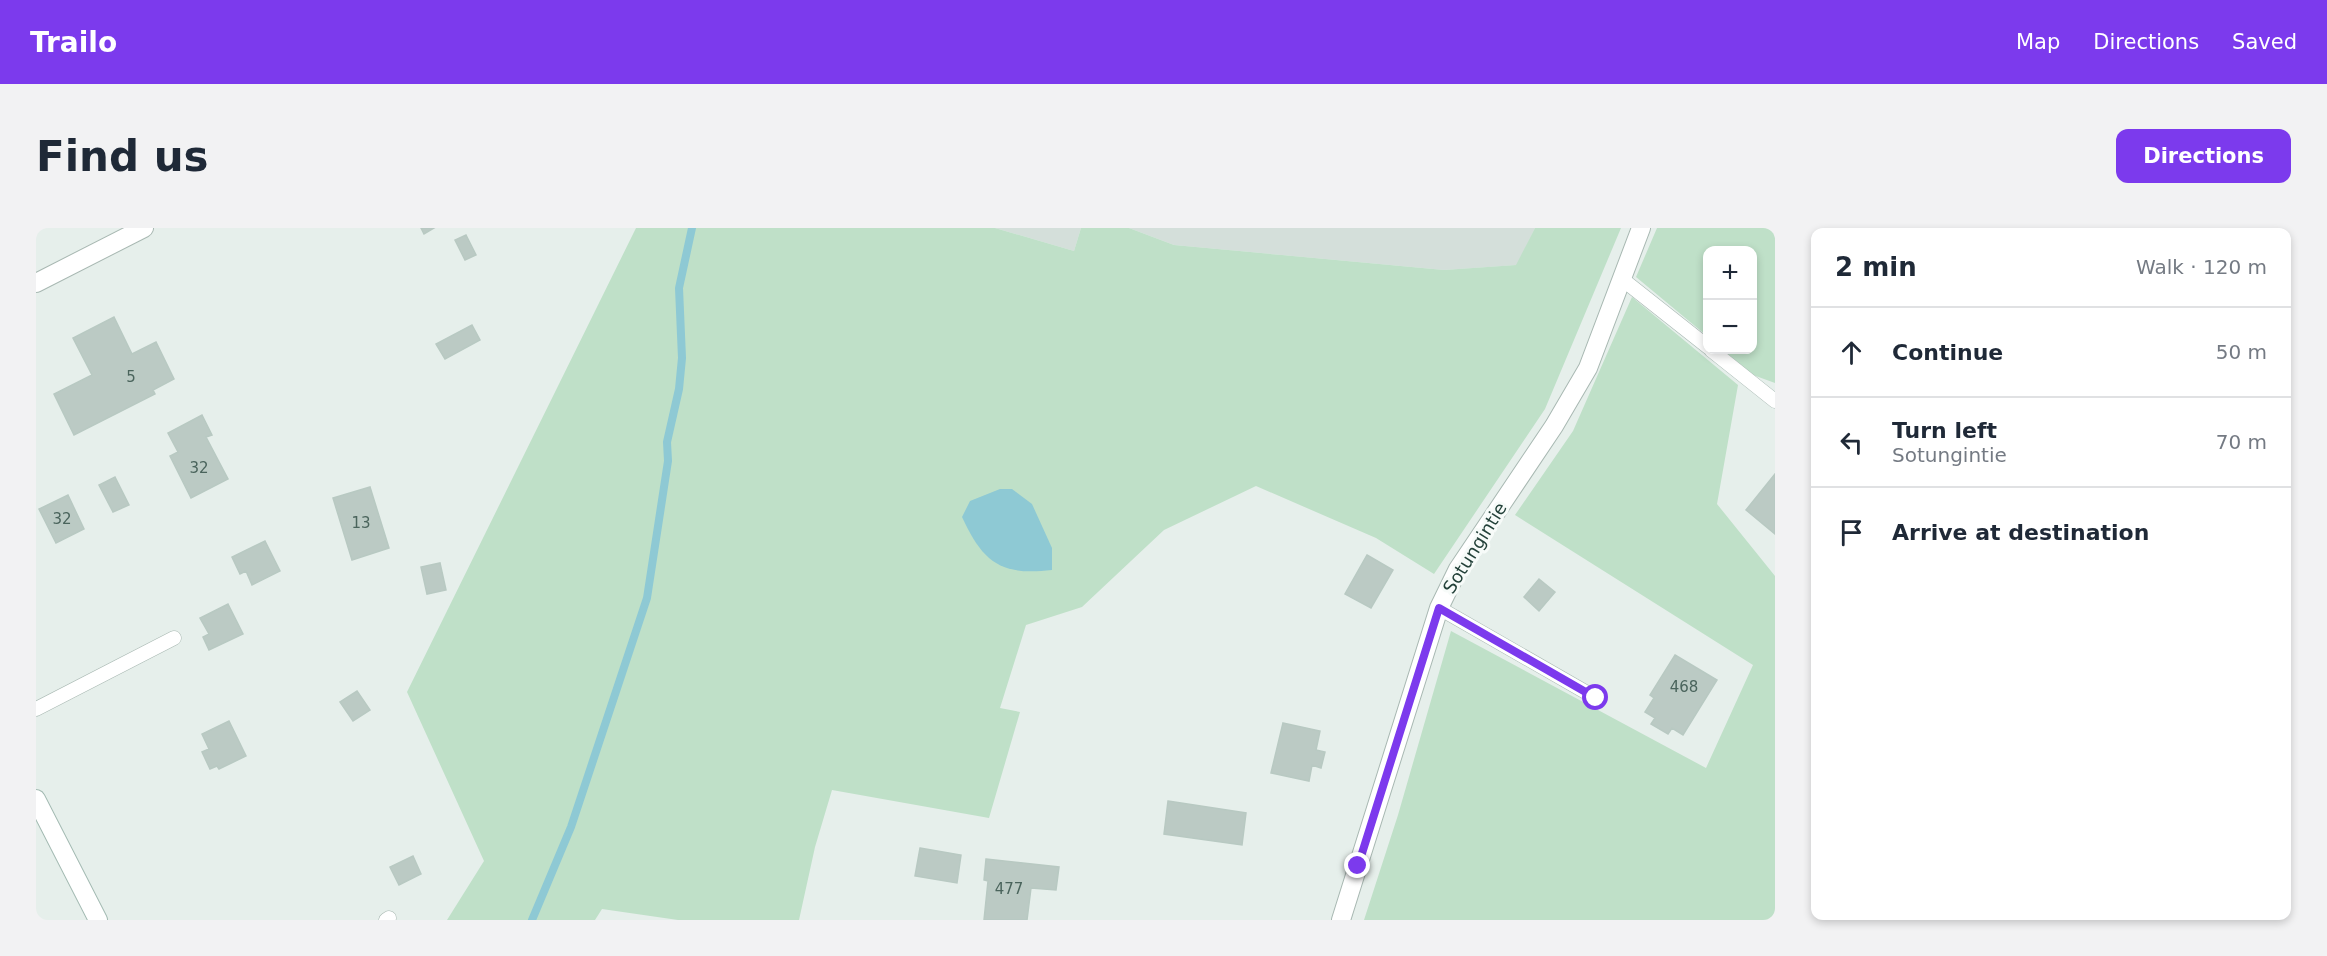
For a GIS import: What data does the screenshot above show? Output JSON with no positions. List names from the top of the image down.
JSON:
{
  "streets": {
    "street": ["Sotungintie"]
  },
  "house_numbers": [
    "5",
    "32",
    "32",
    "13",
    "468",
    "477"
  ],
  "page": {
    "header": "Trailo",
    "nav": ["Map", "Directions", "Saved"],
    "buttons": "Directions",
    "title": "Find us",
    "heading": ["2 min", "Walk · 120 m"],
    "map_buttons": ["+", "−"],
    "list": [
      ["Continue", "50 m"],
      ["Turn left", "Sotungintie", "70 m"],
      "Arrive at destination"
    ]
  }
}
